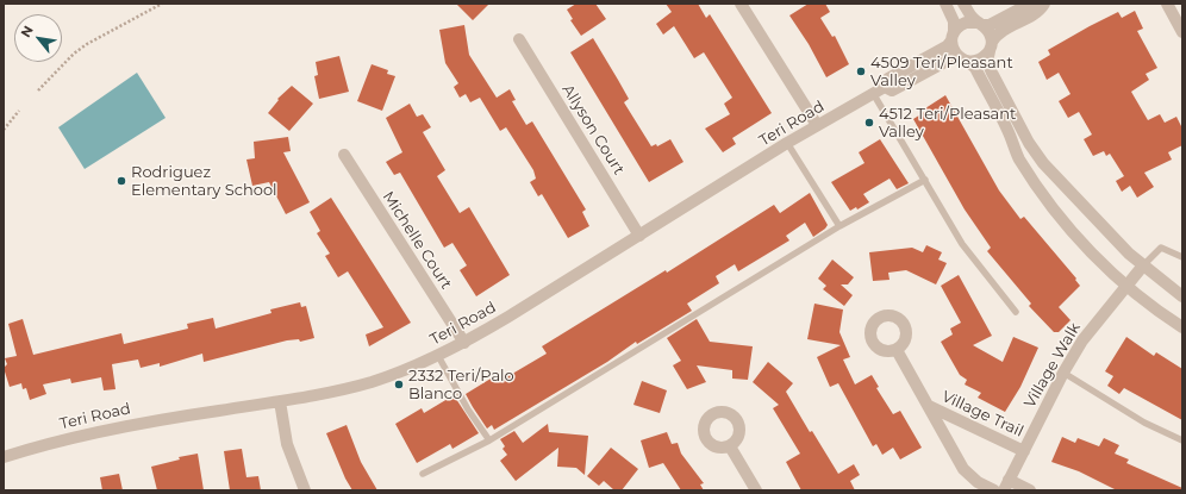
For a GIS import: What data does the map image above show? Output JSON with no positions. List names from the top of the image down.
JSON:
{
  "streets": {
    "street": [
      "Teri Road",
      "Allyson Court",
      "Michelle Court",
      "Village Walk",
      "Village Trail"
    ]
  },
  "crossings": [
    ["Teri Road", "Allyson Court"],
    ["Teri Road", "Michelle Court"],
    ["Village Walk", "Village Trail"]
  ],
  "places": [
    "4509 Teri/Pleasant Valley",
    "4512 Teri/Pleasant Valley",
    "Rodriguez Elementary School",
    "2332 Teri/Palo Blanco"
  ],
  "north": "top left"
}
